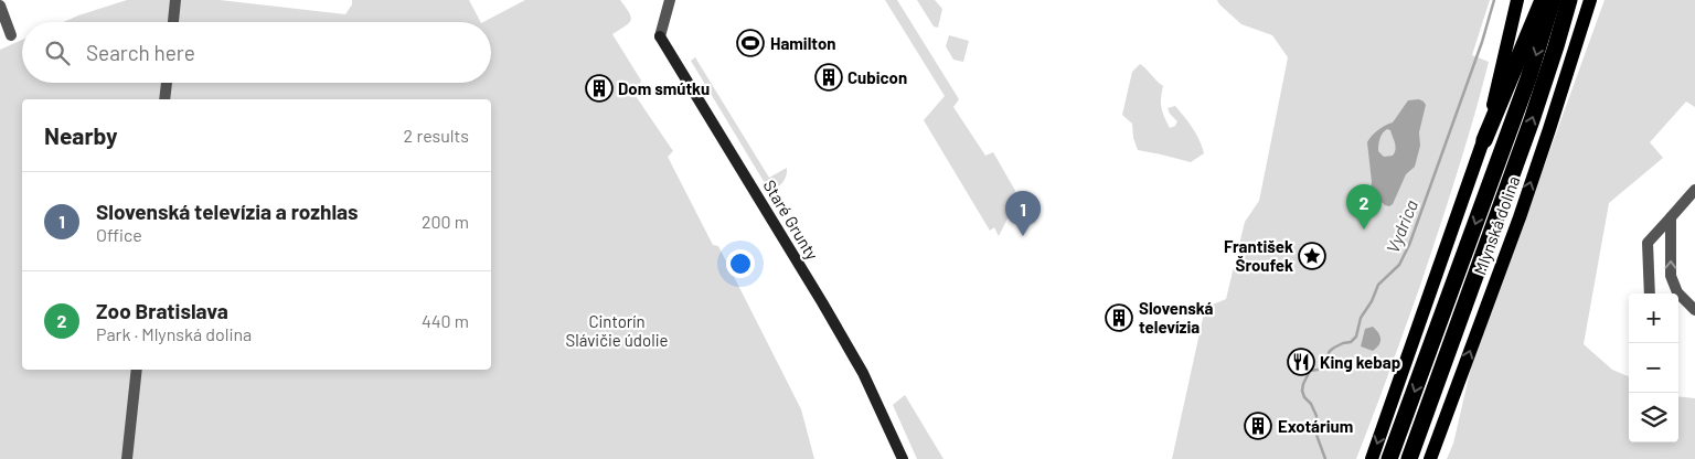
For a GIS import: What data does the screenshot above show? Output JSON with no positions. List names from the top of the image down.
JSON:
{
  "streets": {
    "main road": ["Mlynská dolina"],
    "street": ["Staré Grunty"]
  },
  "water": ["Vydrica"],
  "parks": ["Cintorín Slávičie údolie"],
  "places": {
    "sports": ["Hamilton"],
    "building": [
      "Cubicon",
      "Dom smútku",
      "Slovenská televízia",
      "Exotárium"
    ],
    "place": ["František Šroufek"],
    "restaurant": ["King kebap"]
  },
  "page": {
    "search": "Search here",
    "heading": ["Nearby", "2 results"],
    "list": [
      {
        "mark": "1",
        "name": "Slovenská televízia a rozhlas",
        "note": "Office",
        "value": "200 m"
      },
      {
        "mark": "2",
        "name": "Zoo Bratislava",
        "note": "Park · Mlynská dolina",
        "value": "440 m"
      }
    ],
    "pins": ["2", "1"],
    "map_buttons": ["+", "−"]
  }
}
